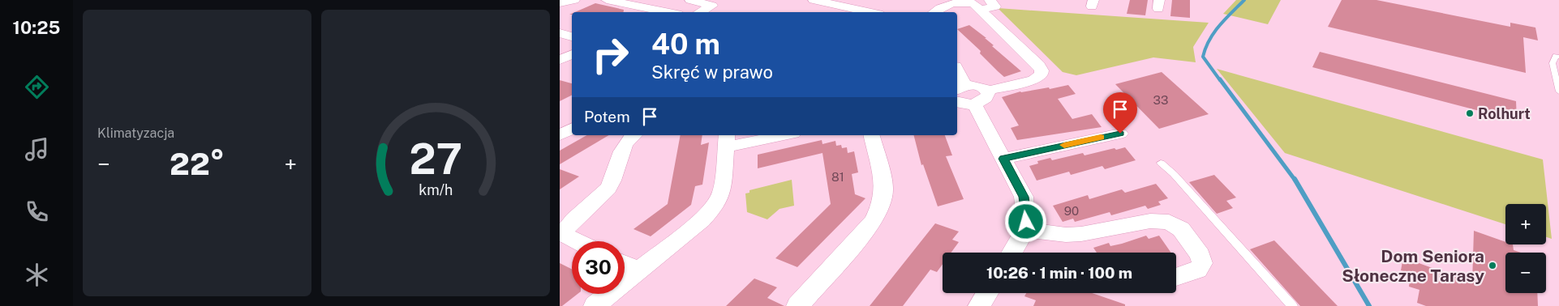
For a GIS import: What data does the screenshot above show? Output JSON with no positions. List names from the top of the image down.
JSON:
{
  "places": ["Rolhurt", "Dom Seniora Słoneczne Tarasy"],
  "house_numbers": ["33", "81", "90"],
  "page": {
    "tabs": "10:25",
    "tile": "Klimatyzacja",
    "turn": ["40 m", "Skręć w prawo"],
    "then": "Potem",
    "heat": ["−", "22°", "+"],
    "map_buttons": ["+", "−"],
    "limit": "30",
    "trip": "10:26 · 1 min · 100 m",
    "gauge": ["27", "km/h"]
  }
}
